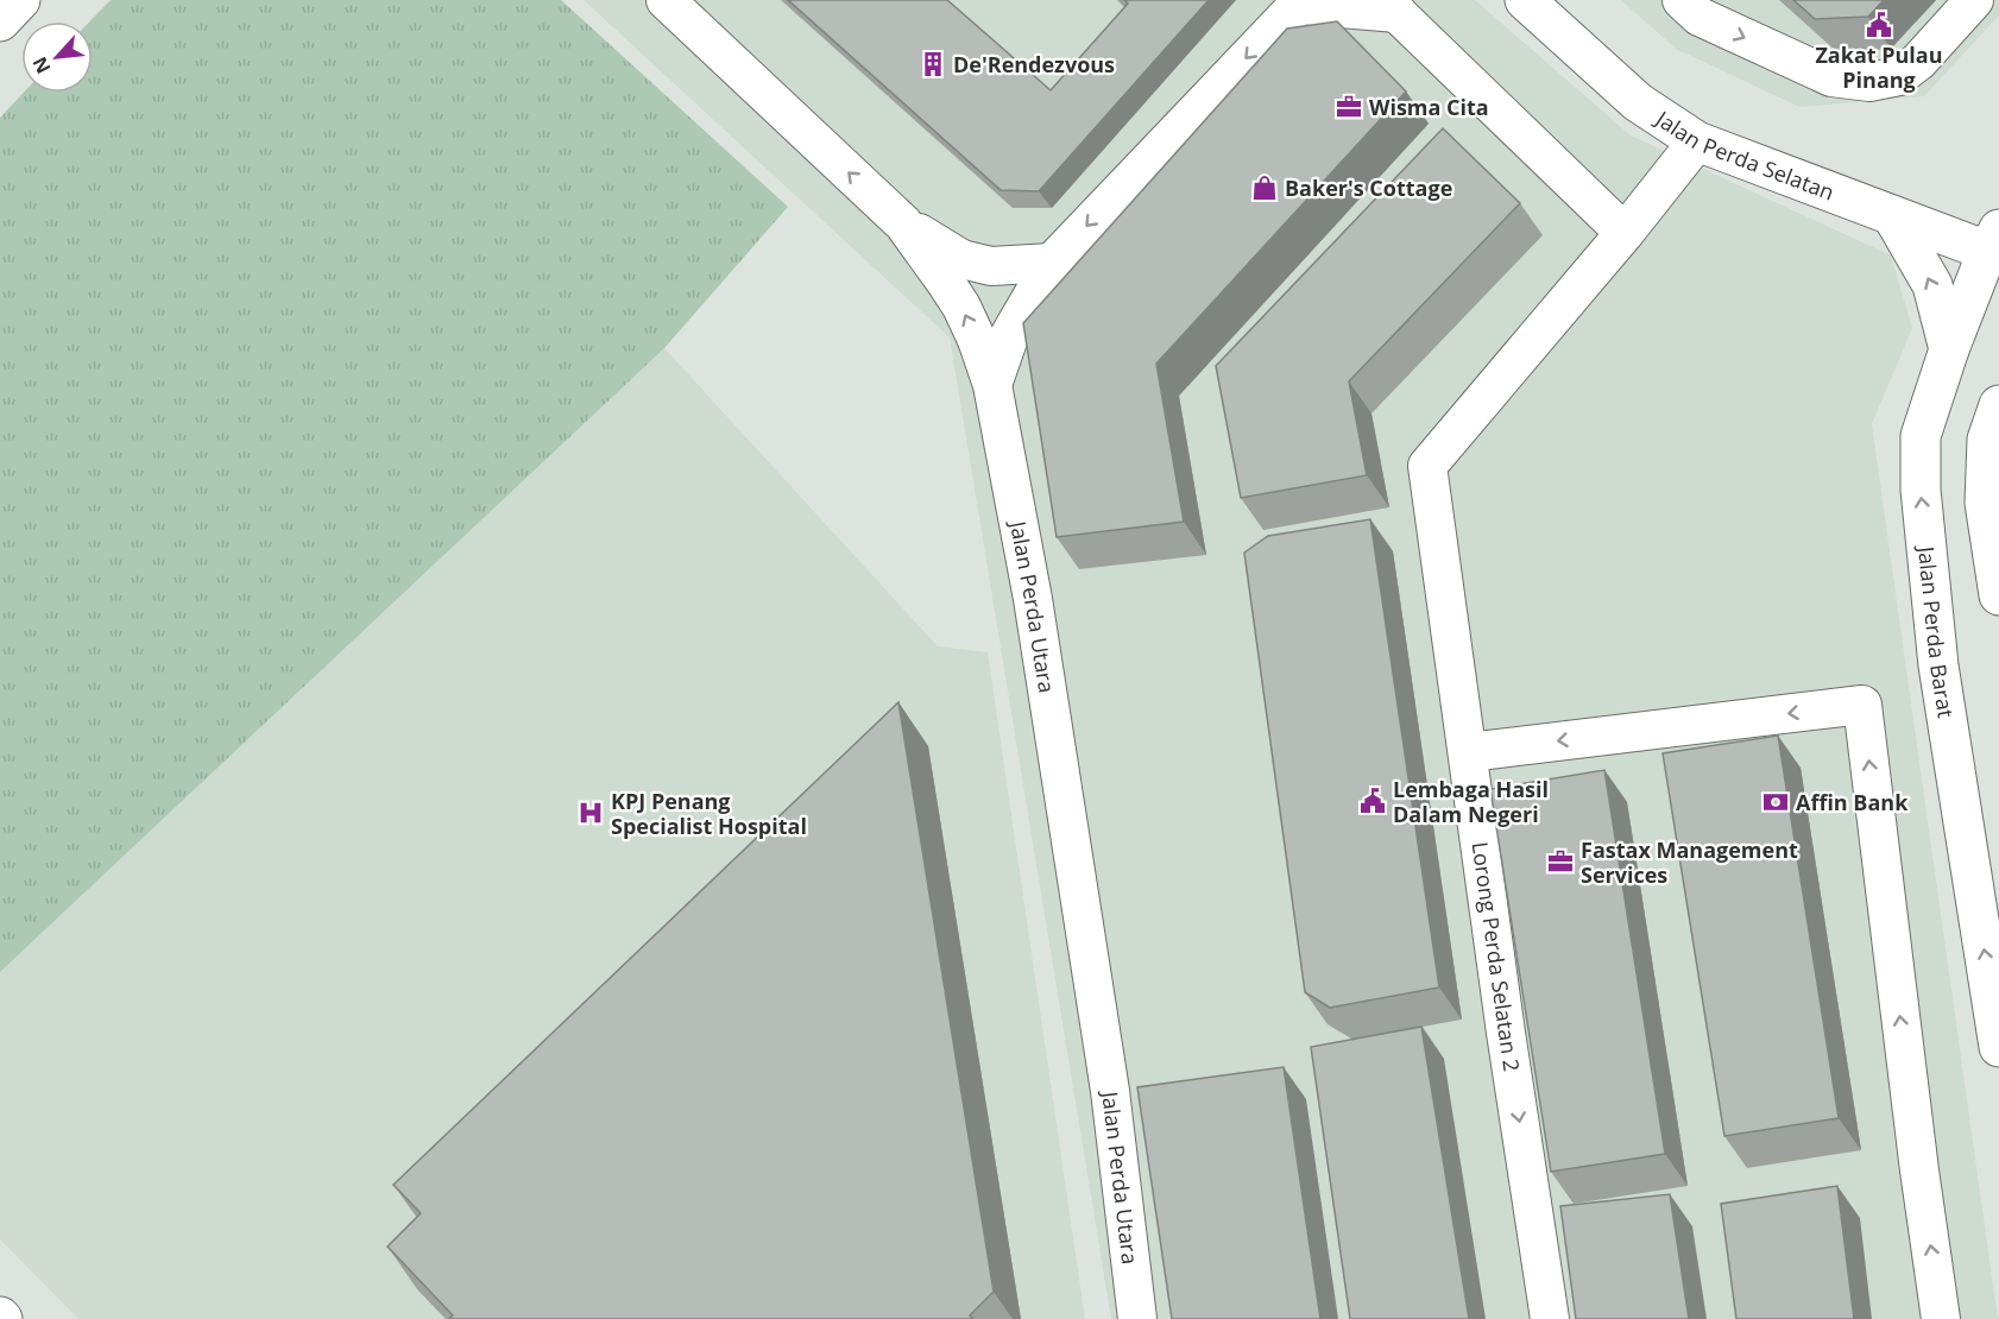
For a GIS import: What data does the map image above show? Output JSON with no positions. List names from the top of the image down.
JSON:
{
  "streets": {
    "street": [
      "Jalan Perda Selatan",
      "Jalan Perda Utara",
      "Jalan Perda Barat",
      "Lorong Perda Selatan 2"
    ]
  },
  "crossings": [
    ["Jalan Perda Selatan", "Jalan Perda Barat"]
  ],
  "one_way": ["Jalan Perda Barat", "Lorong Perda Selatan 2"],
  "places": {
    "public building": ["Zakat Pulau Pinang", "Lembaga Hasil Dalam Negeri"],
    "building": ["De'Rendezvous"],
    "office": ["Wisma Cita", "Fastax Management Services"],
    "shop": ["Baker's Cottage"],
    "bank": ["Affin Bank"],
    "hospital": ["KPJ Penang Specialist Hospital"]
  },
  "north": "bottom left"
}
